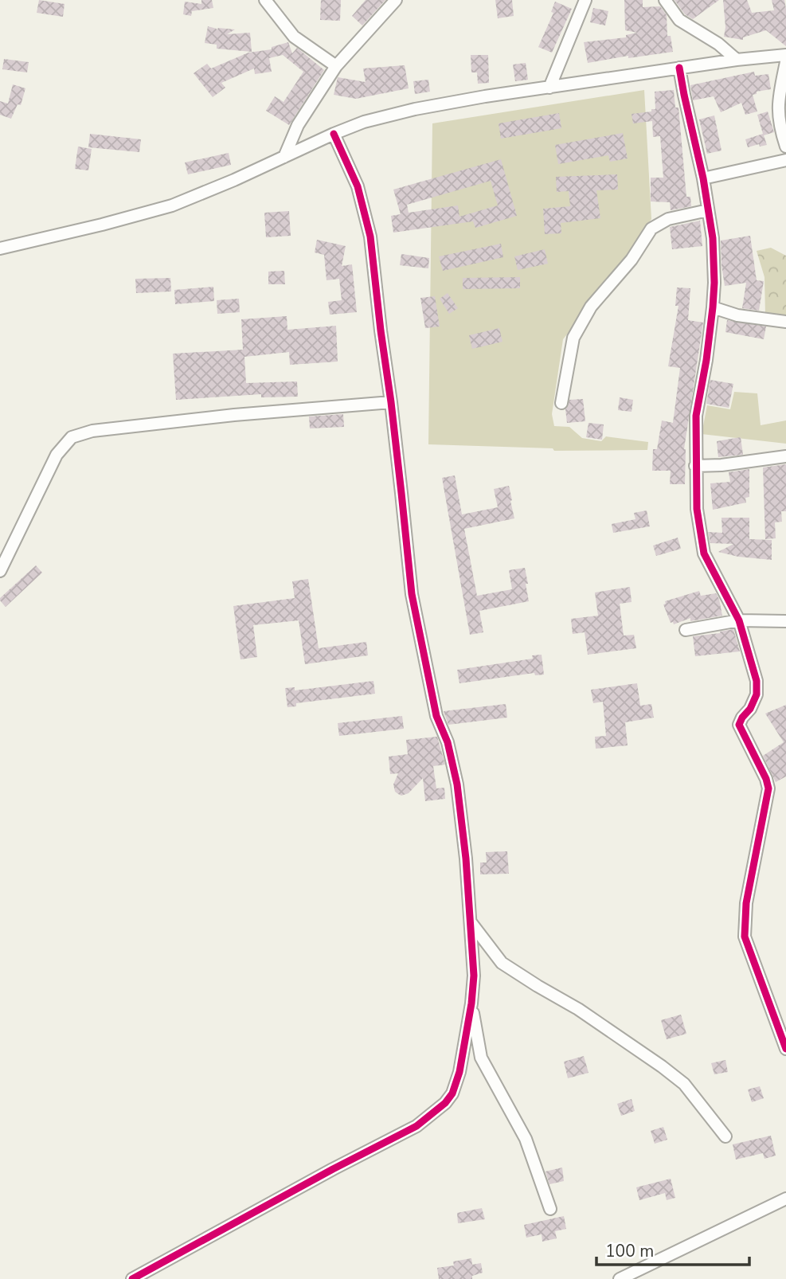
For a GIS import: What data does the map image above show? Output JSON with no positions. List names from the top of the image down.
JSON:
{
  "scale_bar": "100 m"
}
